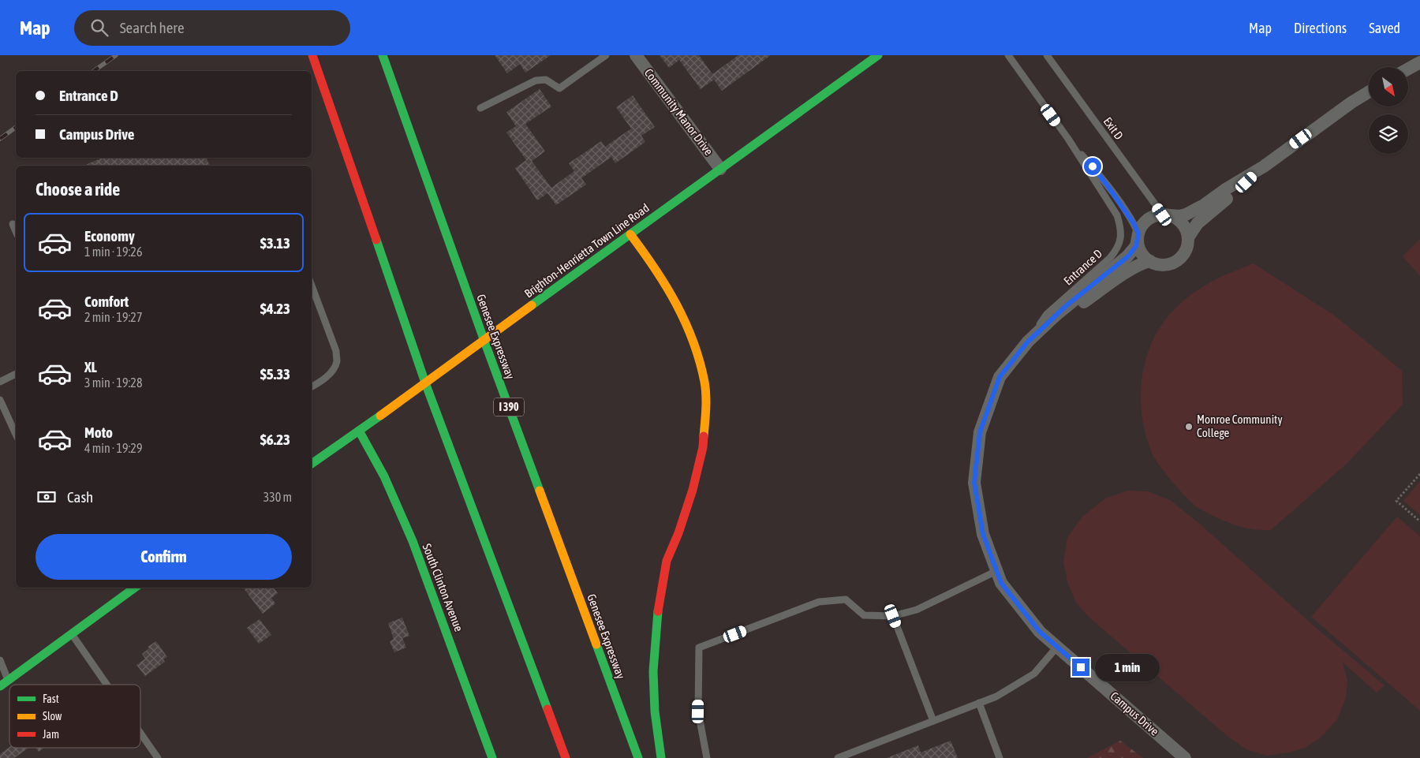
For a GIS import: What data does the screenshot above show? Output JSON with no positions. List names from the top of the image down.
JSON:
{
  "streets": {
    "main road": [
      "Brighton-Henrietta Town Line Road",
      "Genesee Expressway",
      "I 390",
      "South Clinton Avenue"
    ],
    "street": ["Community Manor Drive", "Campus Drive"],
    "lane": ["Exit D", "Entrance D"]
  },
  "crossings": [
    ["Community Manor Drive", "Brighton-Henrietta Town Line Road"],
    ["Exit D", "Entrance D"],
    ["Exit D", "Campus Drive"],
    ["Brighton-Henrietta Town Line Road", "South Clinton Avenue"],
    ["Entrance D", "Campus Drive"]
  ],
  "places": ["Monroe Community College"],
  "legend": ["Fast", "Slow", "Jam"],
  "north": "bottom right",
  "page": {
    "header": "Map",
    "search": "Search here",
    "nav": ["Map", "Directions", "Saved"],
    "banner": ["Entrance D", "Campus Drive"],
    "heading": "Choose a ride",
    "list": [
      {
        "name": "Economy",
        "note": "1 min · 19:26",
        "value": "$3.13"
      },
      {
        "name": "Comfort",
        "note": "2 min · 19:27",
        "value": "$4.23"
      },
      {
        "name": "XL",
        "note": "3 min · 19:28",
        "value": "$5.33"
      },
      {
        "name": "Moto",
        "note": "4 min · 19:29",
        "value": "$6.23"
      }
    ],
    "pay": ["Cash", "330 m"],
    "buttons": "Confirm",
    "bubble": "1 min"
  }
}
